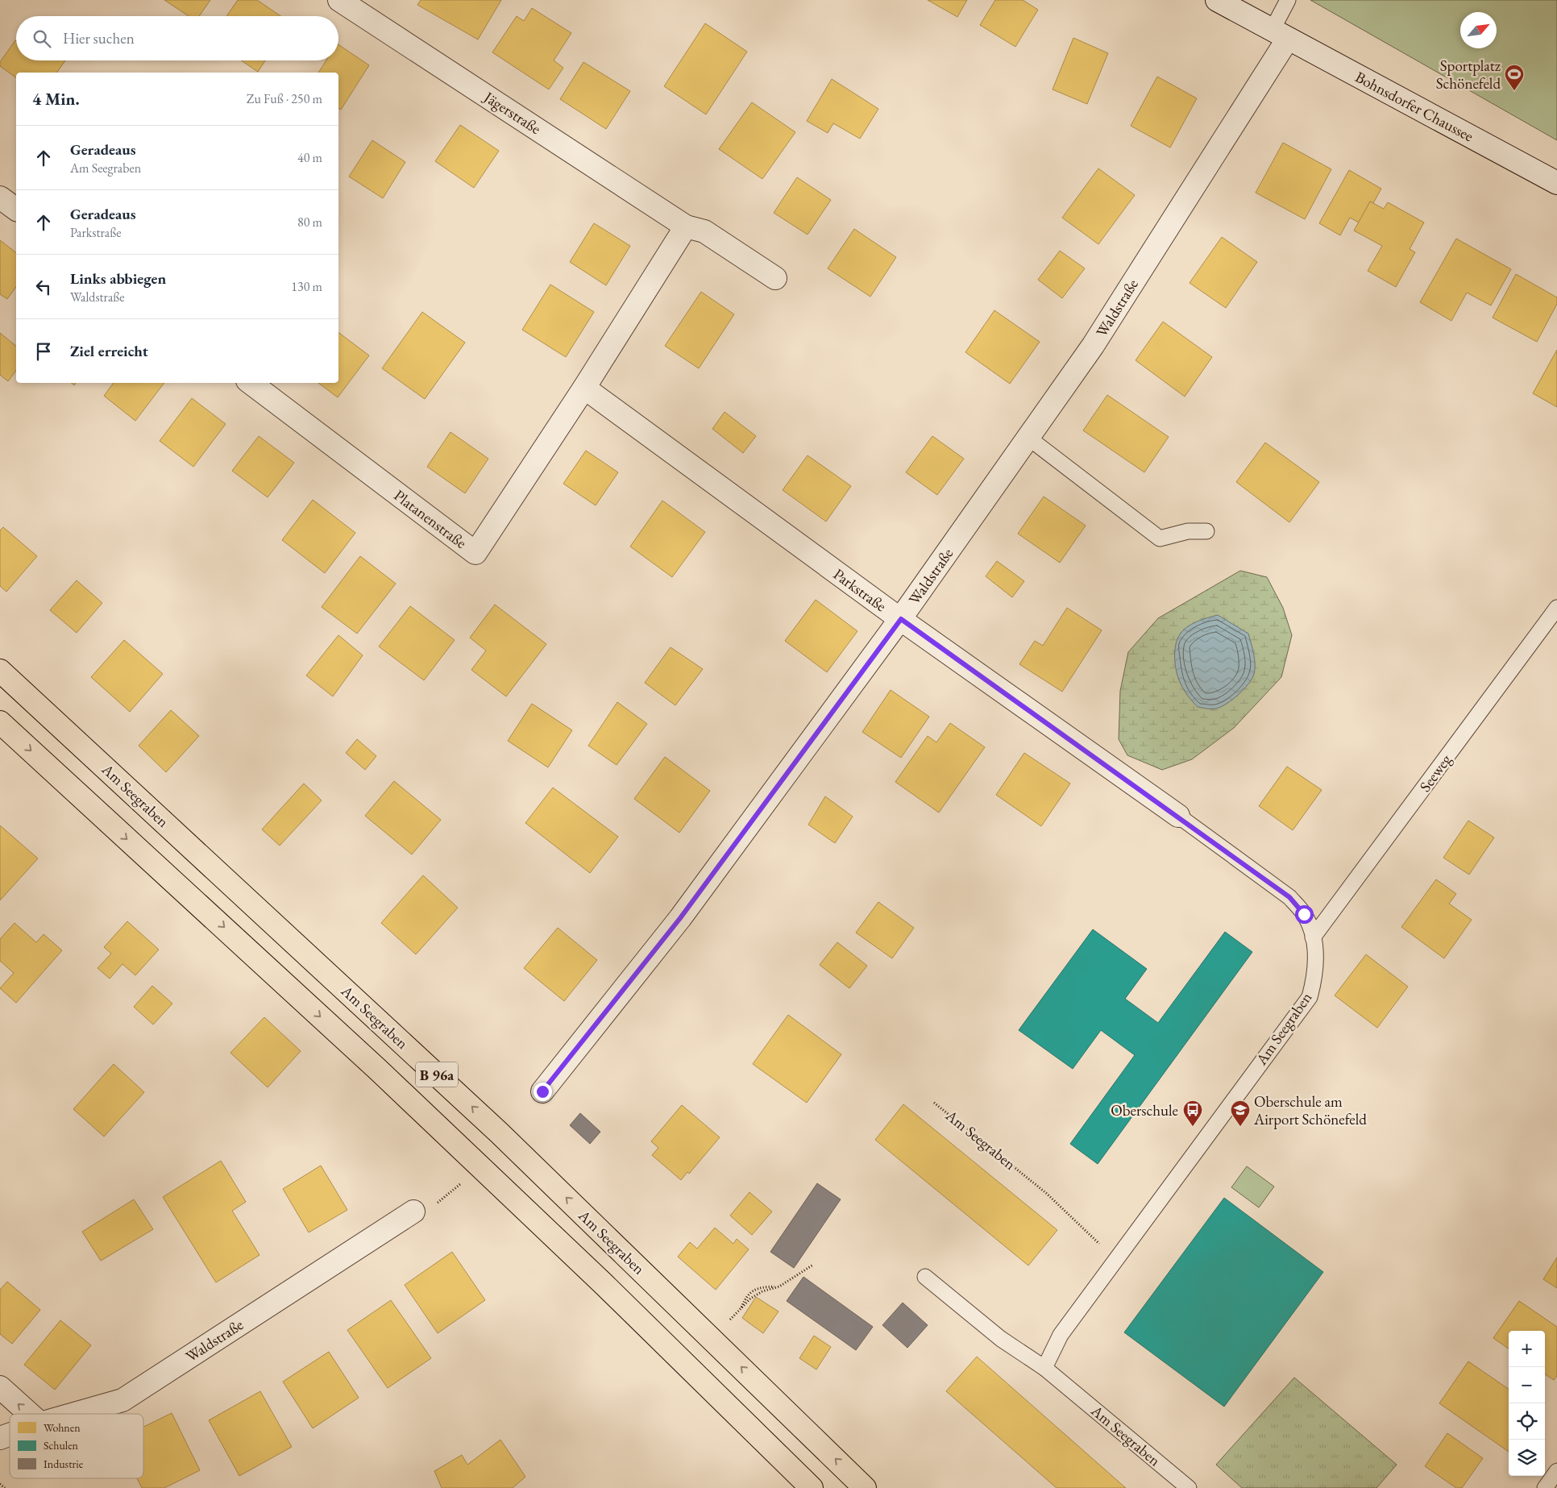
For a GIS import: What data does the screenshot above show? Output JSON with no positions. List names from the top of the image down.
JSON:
{
  "streets": {
    "main road": ["Am Seegraben", "B 96a"],
    "street": [
      "Bohnsdorfer Chaussee",
      "Jägerstraße",
      "Waldstraße",
      "Platanenstraße",
      "Parkstraße"
    ],
    "lane": ["Seeweg"]
  },
  "crossings": [
    ["Bohnsdorfer Chaussee", "Waldstraße"],
    ["Waldstraße", "Parkstraße"],
    ["Platanenstraße", "Parkstraße"],
    ["Parkstraße", "Am Seegraben"],
    ["Seeweg", "Am Seegraben"]
  ],
  "one_way": ["Am Seegraben"],
  "places": {
    "sports": ["Sportplatz Schönefeld"],
    "bus stop": ["Oberschule"],
    "school or university": ["Oberschule am Airport Schönefeld"]
  },
  "legend": ["Wohnen", "Schulen", "Industrie"],
  "north": "top right",
  "page": {
    "search": "Hier suchen",
    "heading": ["4 Min.", "Zu Fuß · 250 m"],
    "list": [
      ["Geradeaus", "Am Seegraben", "40 m"],
      ["Geradeaus", "Parkstraße", "80 m"],
      ["Links abbiegen", "Waldstraße", "130 m"],
      "Ziel erreicht"
    ],
    "map_buttons": ["+", "−"]
  }
}
